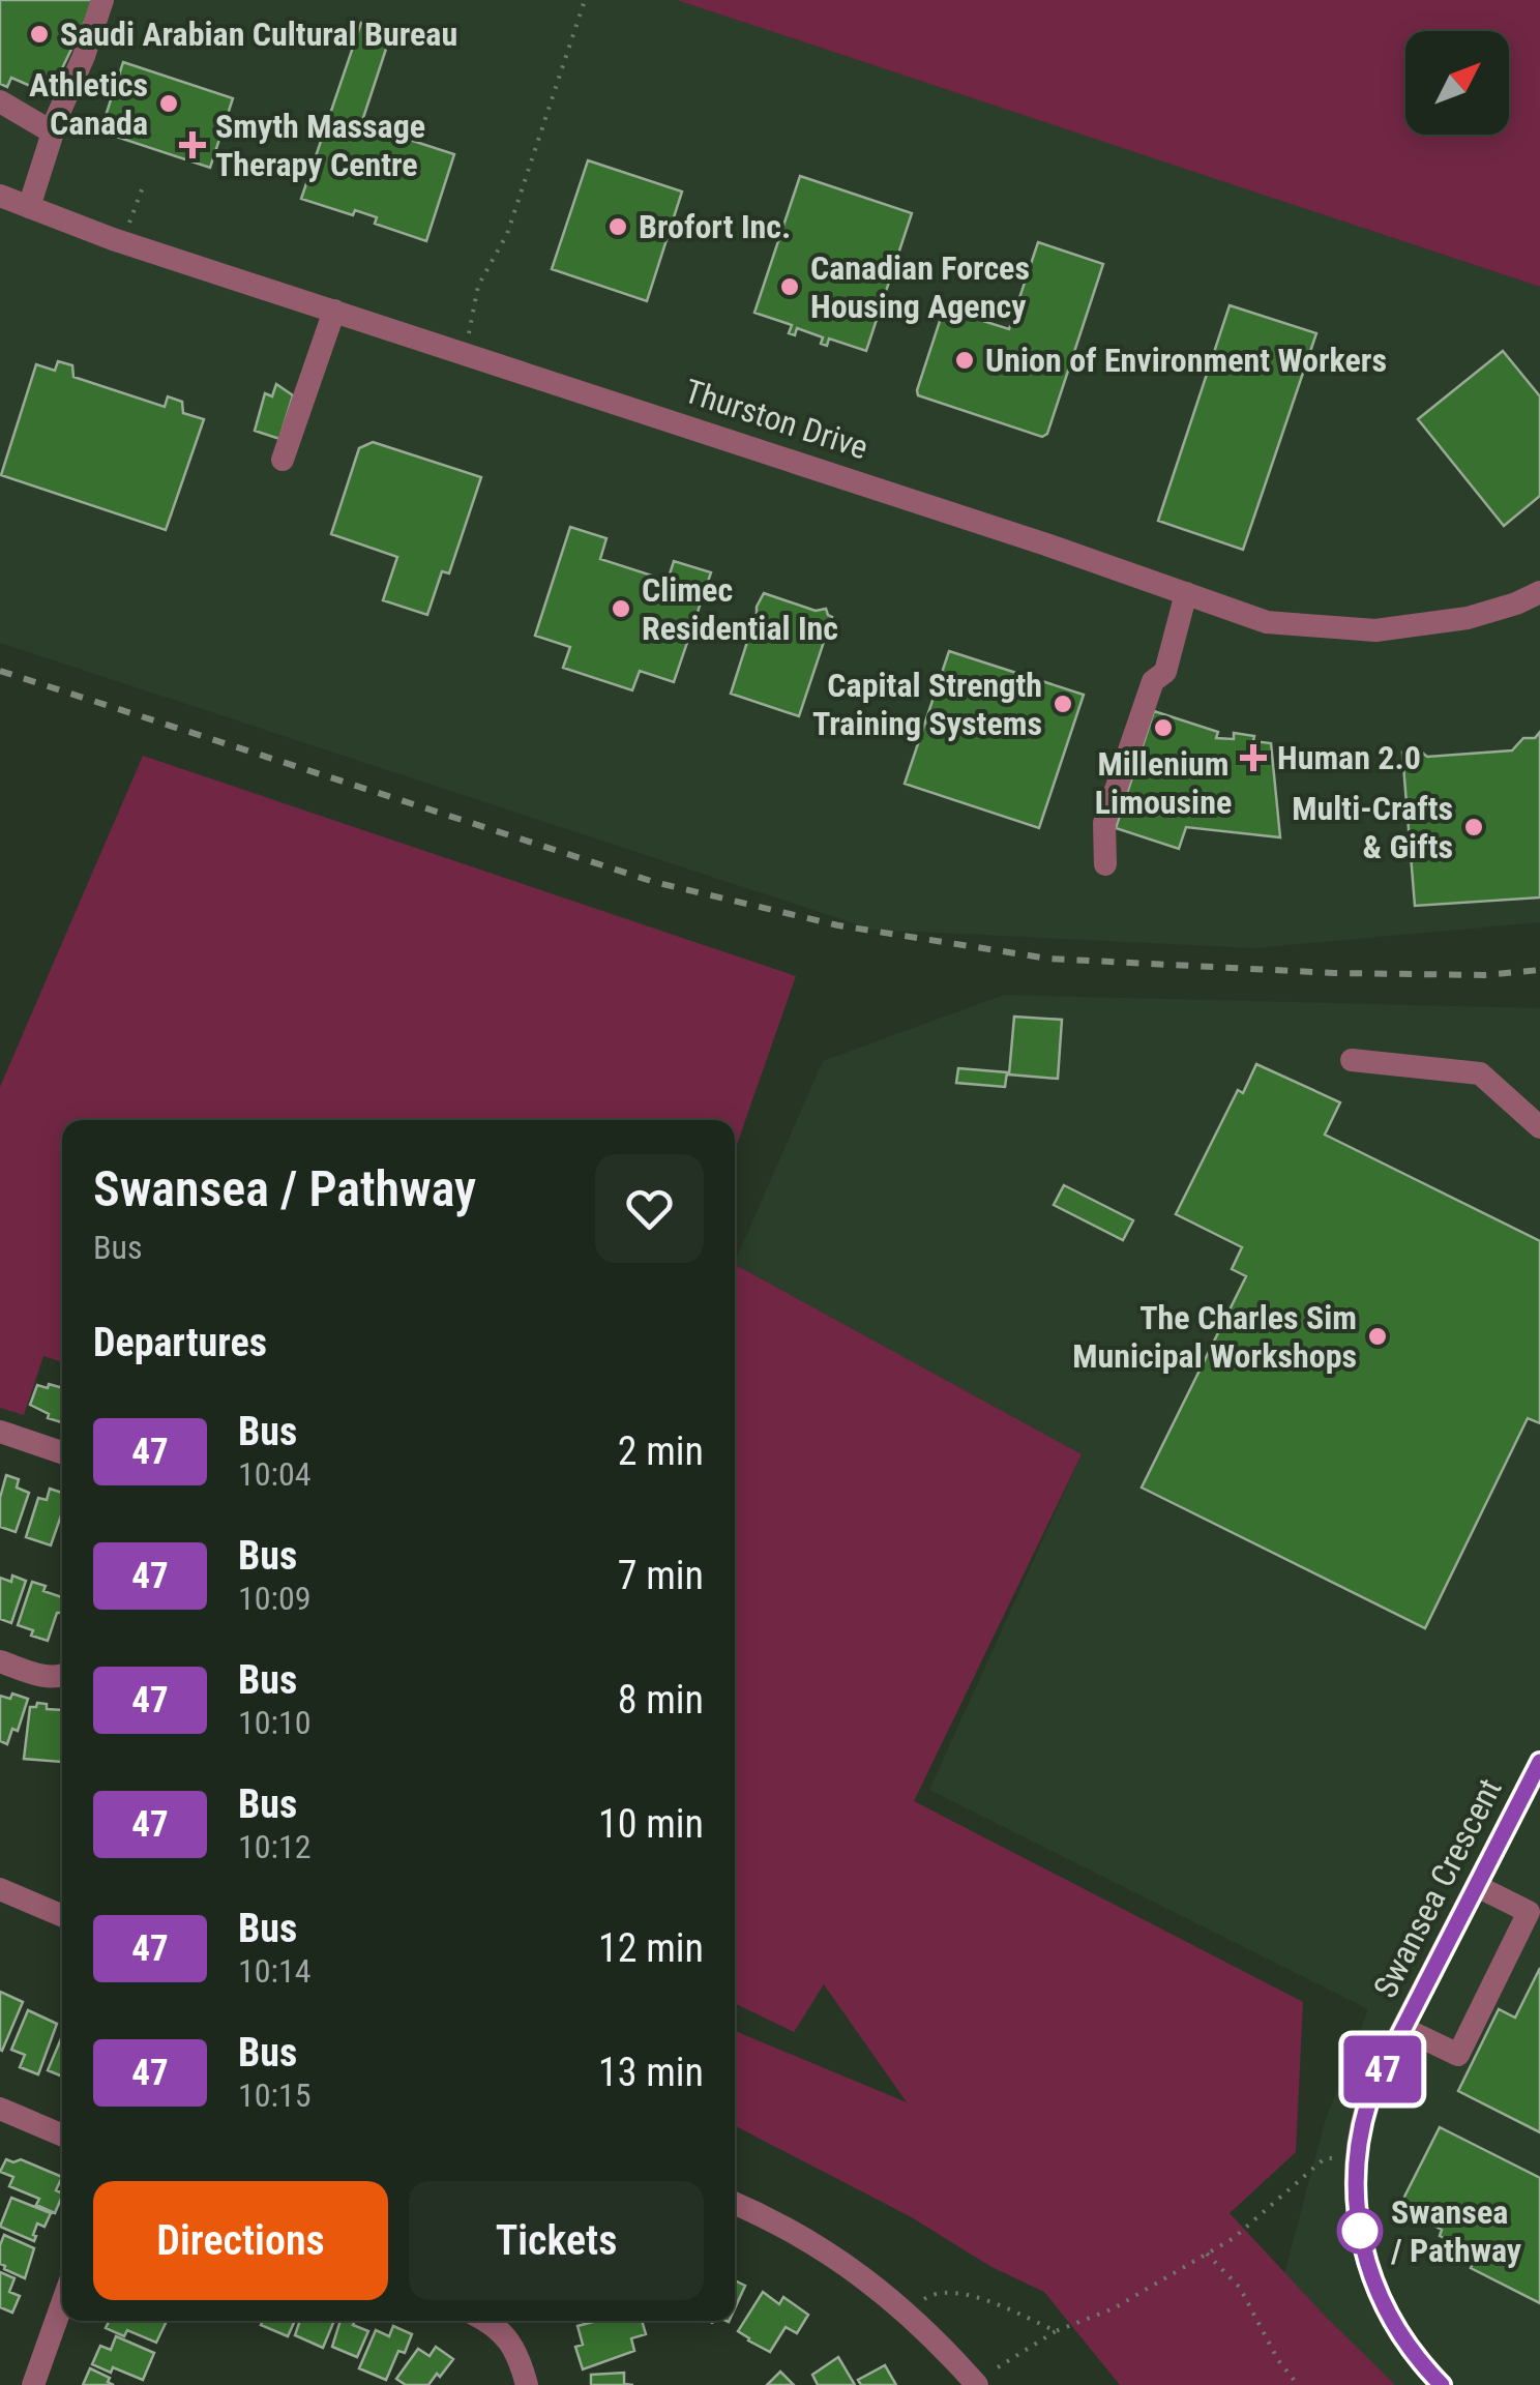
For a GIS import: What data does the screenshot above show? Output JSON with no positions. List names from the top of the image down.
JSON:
{
  "streets": {
    "street": ["Thurston Drive", "Swansea Crescent"]
  },
  "places": {
    "other": [
      "Saudi Arabian Cultural Bureau",
      "Athletics Canada",
      "Brofort Inc.",
      "Canadian Forces Housing Agency",
      "Union of Environment Workers",
      "Climec Residential Inc",
      "Capital Strength Training Systems",
      "Millenium Limousine",
      "Multi-Crafts & Gifts",
      "The Charles Sim Municipal Workshops",
      "Swansea / Pathway"
    ],
    "health": ["Smyth Massage Therapy Centre", "Human 2.0"]
  },
  "lines": ["bus line 47"],
  "north": "top right",
  "page": {
    "on_map": "47",
    "heading": [
      ["Swansea / Pathway", "Bus"],
      "Departures"
    ],
    "list": [
      {
        "mark": "47",
        "name": "Bus",
        "note": "10:04",
        "value": "2 min"
      },
      {
        "mark": "47",
        "name": "Bus",
        "note": "10:09",
        "value": "7 min"
      },
      {
        "mark": "47",
        "name": "Bus",
        "note": "10:10",
        "value": "8 min"
      },
      {
        "mark": "47",
        "name": "Bus",
        "note": "10:12",
        "value": "10 min"
      },
      {
        "mark": "47",
        "name": "Bus",
        "note": "10:14",
        "value": "12 min"
      },
      {
        "mark": "47",
        "name": "Bus",
        "note": "10:15",
        "value": "13 min"
      }
    ],
    "buttons": ["Directions", "Tickets"]
  }
}
